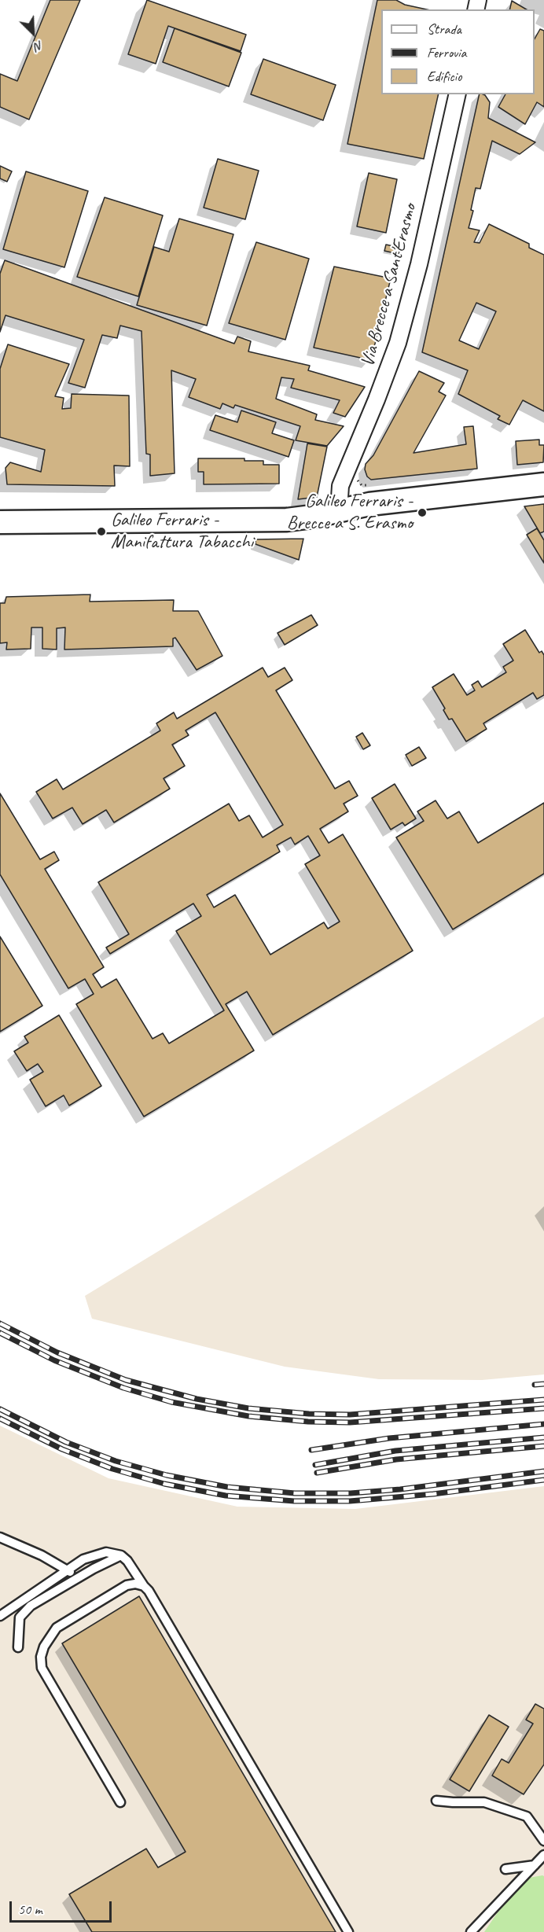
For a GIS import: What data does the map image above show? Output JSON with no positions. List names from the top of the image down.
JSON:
{
  "streets": {
    "street": ["Via Brecce a Sant'Erasmo"]
  },
  "places": ["Galileo Ferraris - Brecce a S. Erasmo", "Galileo Ferraris - Manifattura Tabacchi"],
  "legend": ["Strada", "Ferrovia", "Edificio"],
  "scale_bar": "50 m",
  "north": "bottom right"
}
